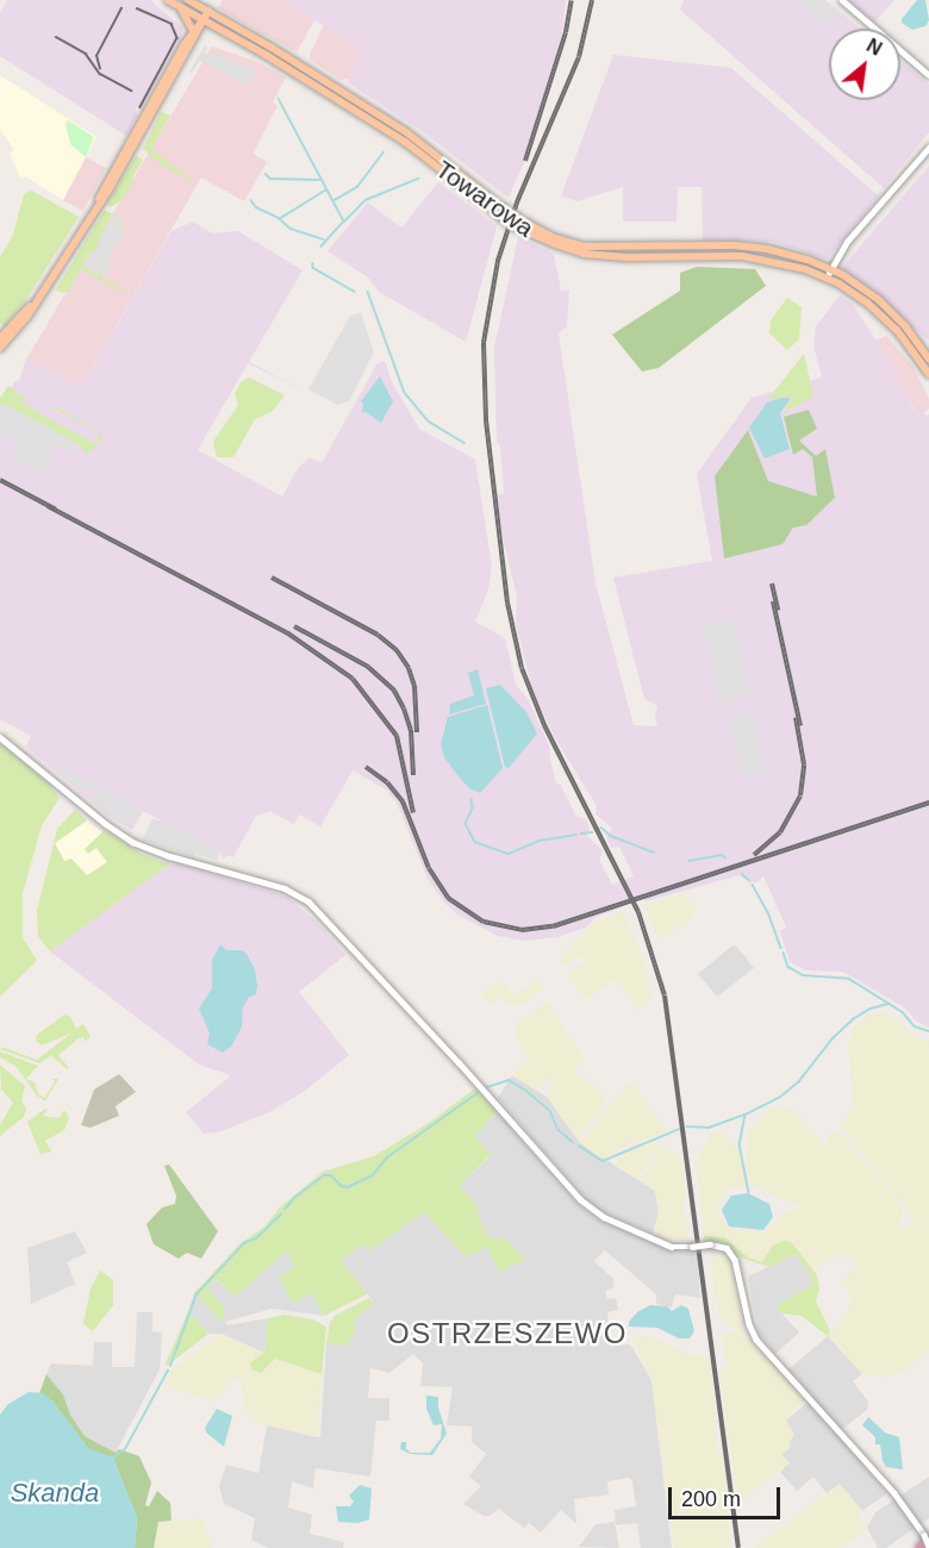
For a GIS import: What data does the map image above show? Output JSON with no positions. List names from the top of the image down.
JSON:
{
  "streets": {
    "main road": ["Towarowa"]
  },
  "districts": ["OSTRZESZEWO"],
  "water": ["Skanda"],
  "scale_bar": "200 m",
  "north": "top right"
}
